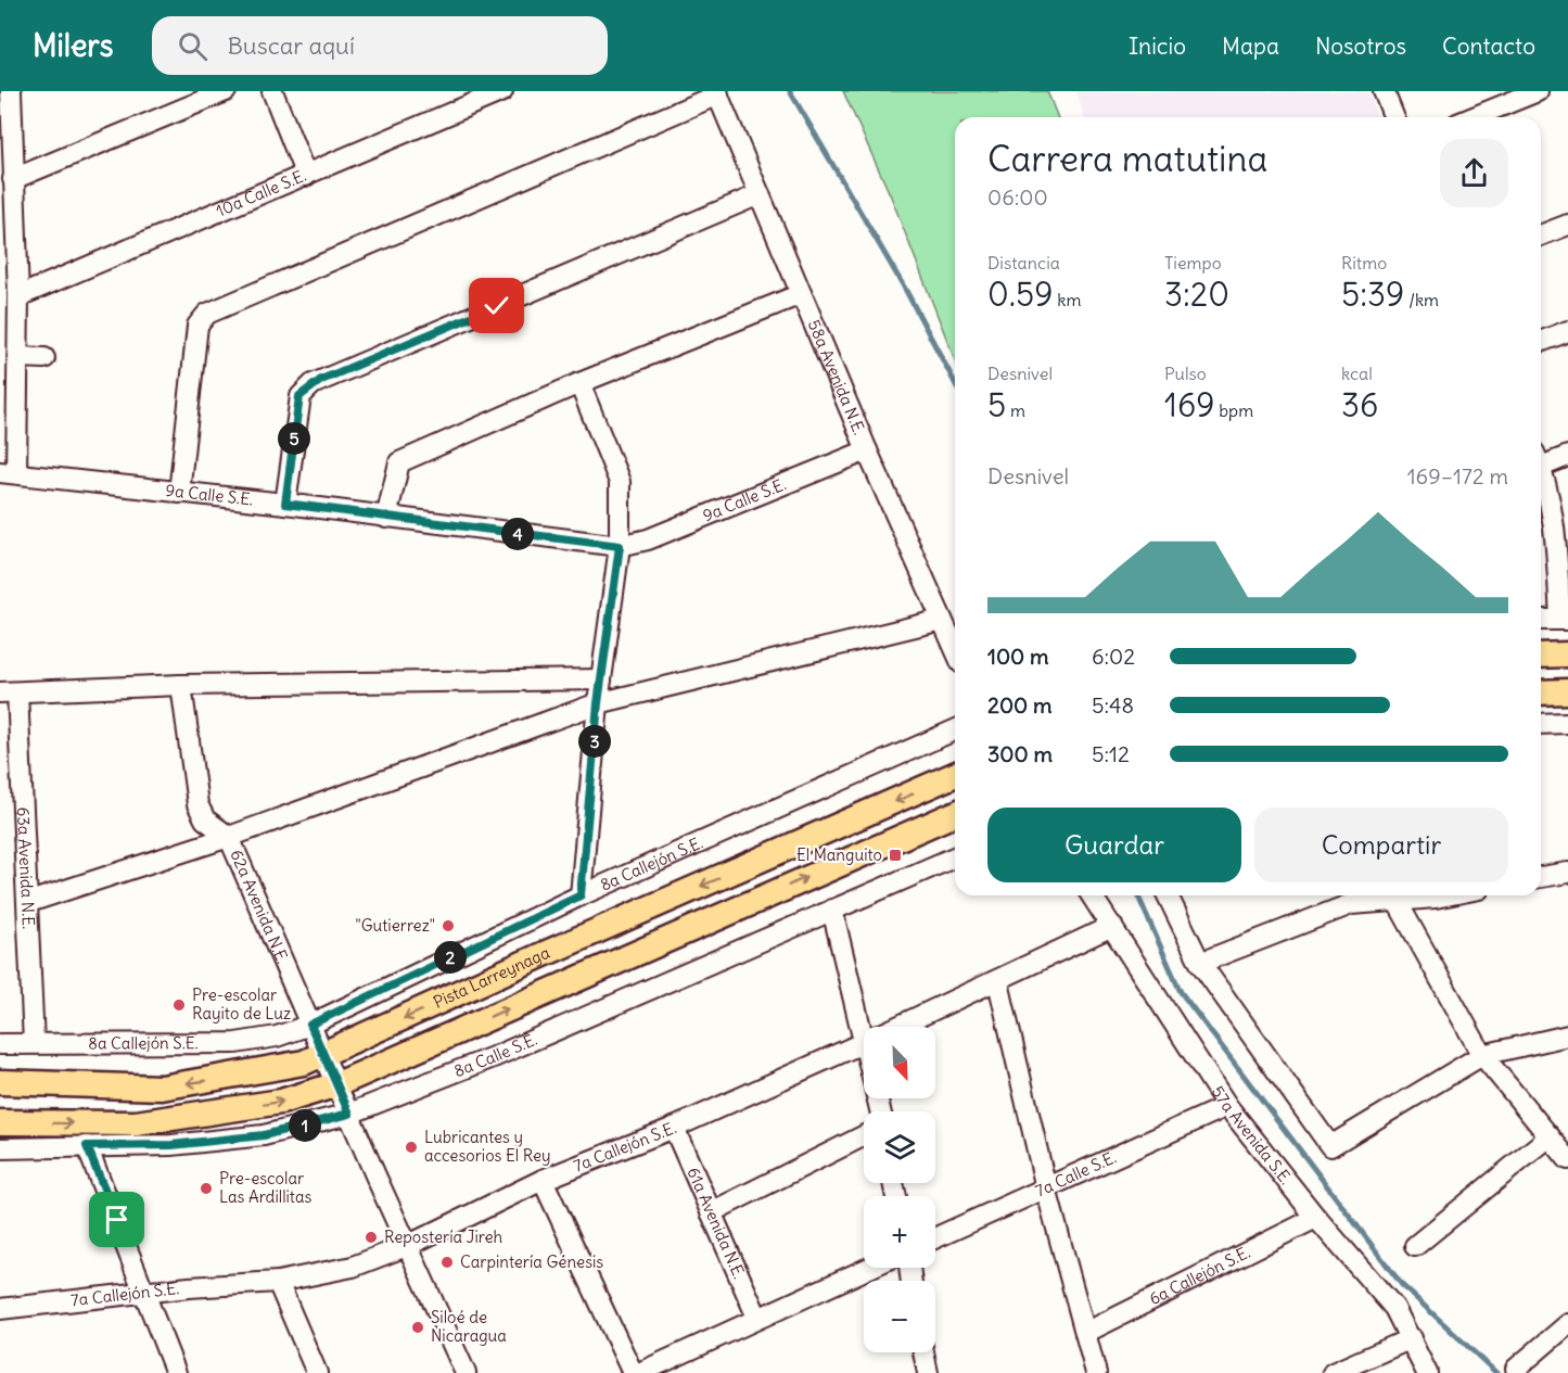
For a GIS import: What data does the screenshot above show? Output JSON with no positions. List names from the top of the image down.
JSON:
{
  "streets": {
    "main road": ["Pista Larreynaga"],
    "street": [
      "10a Calle S.E.",
      "58a Avenida N.E.",
      "9a Calle S.E.",
      "8a Callejón S.E.",
      "63a Avenida N.E.",
      "62a Avenida N.E.",
      "8a Calle S.E.",
      "57a Avenida S.E.",
      "7a Callejón S.E.",
      "7a Calle S.E.",
      "61a Avenida N.E.",
      "6a Callejón S.E."
    ]
  },
  "crossings": [
    ["58a Avenida N.E.", "9a Calle S.E."],
    ["8a Callejón S.E.", "63a Avenida N.E."],
    ["8a Callejón S.E.", "62a Avenida N.E."],
    ["62a Avenida N.E.", "Pista Larreynaga"],
    ["57a Avenida S.E.", "7a Callejón S.E."],
    ["57a Avenida S.E.", "7a Calle S.E."],
    ["57a Avenida S.E.", "6a Callejón S.E."],
    ["7a Callejón S.E.", "61a Avenida N.E."]
  ],
  "places": {
    "transit": ["El Manguito"],
    "other": [
      "\"Gutierrez\"",
      "Pre-escolar Rayito de Luz",
      "Lubricantes y accesorios El Rey",
      "Pre-escolar Las Ardillitas",
      "Repostería Jireh",
      "Carpintería Génesis",
      "Siloé de Nicaragua"
    ]
  },
  "north": "bottom right",
  "page": {
    "header": "Milers",
    "search": "Buscar aquí",
    "nav": [
      "Inicio",
      "Mapa",
      "Nosotros",
      "Contacto"
    ],
    "heading": ["Carrera matutina", "06:00"],
    "stats": [
      ["Distancia", "0.59 km"],
      ["Tiempo", "3:20"],
      ["Ritmo", "5:39 /km"],
      ["Desnivel", "5 m"],
      ["Pulso", "169 bpm"],
      ["kcal", "36"]
    ],
    "pins": [
      "5",
      "4",
      "3",
      "2",
      "1"
    ],
    "chart": ["Desnivel", "169–172 m"],
    "list": [
      {
        "name": "100 m",
        "note": "6:02"
      },
      {
        "name": "200 m",
        "note": "5:48"
      },
      {
        "name": "300 m",
        "note": "5:12"
      }
    ],
    "buttons": ["Guardar", "Compartir"],
    "map_buttons": ["+", "−"]
  }
}
